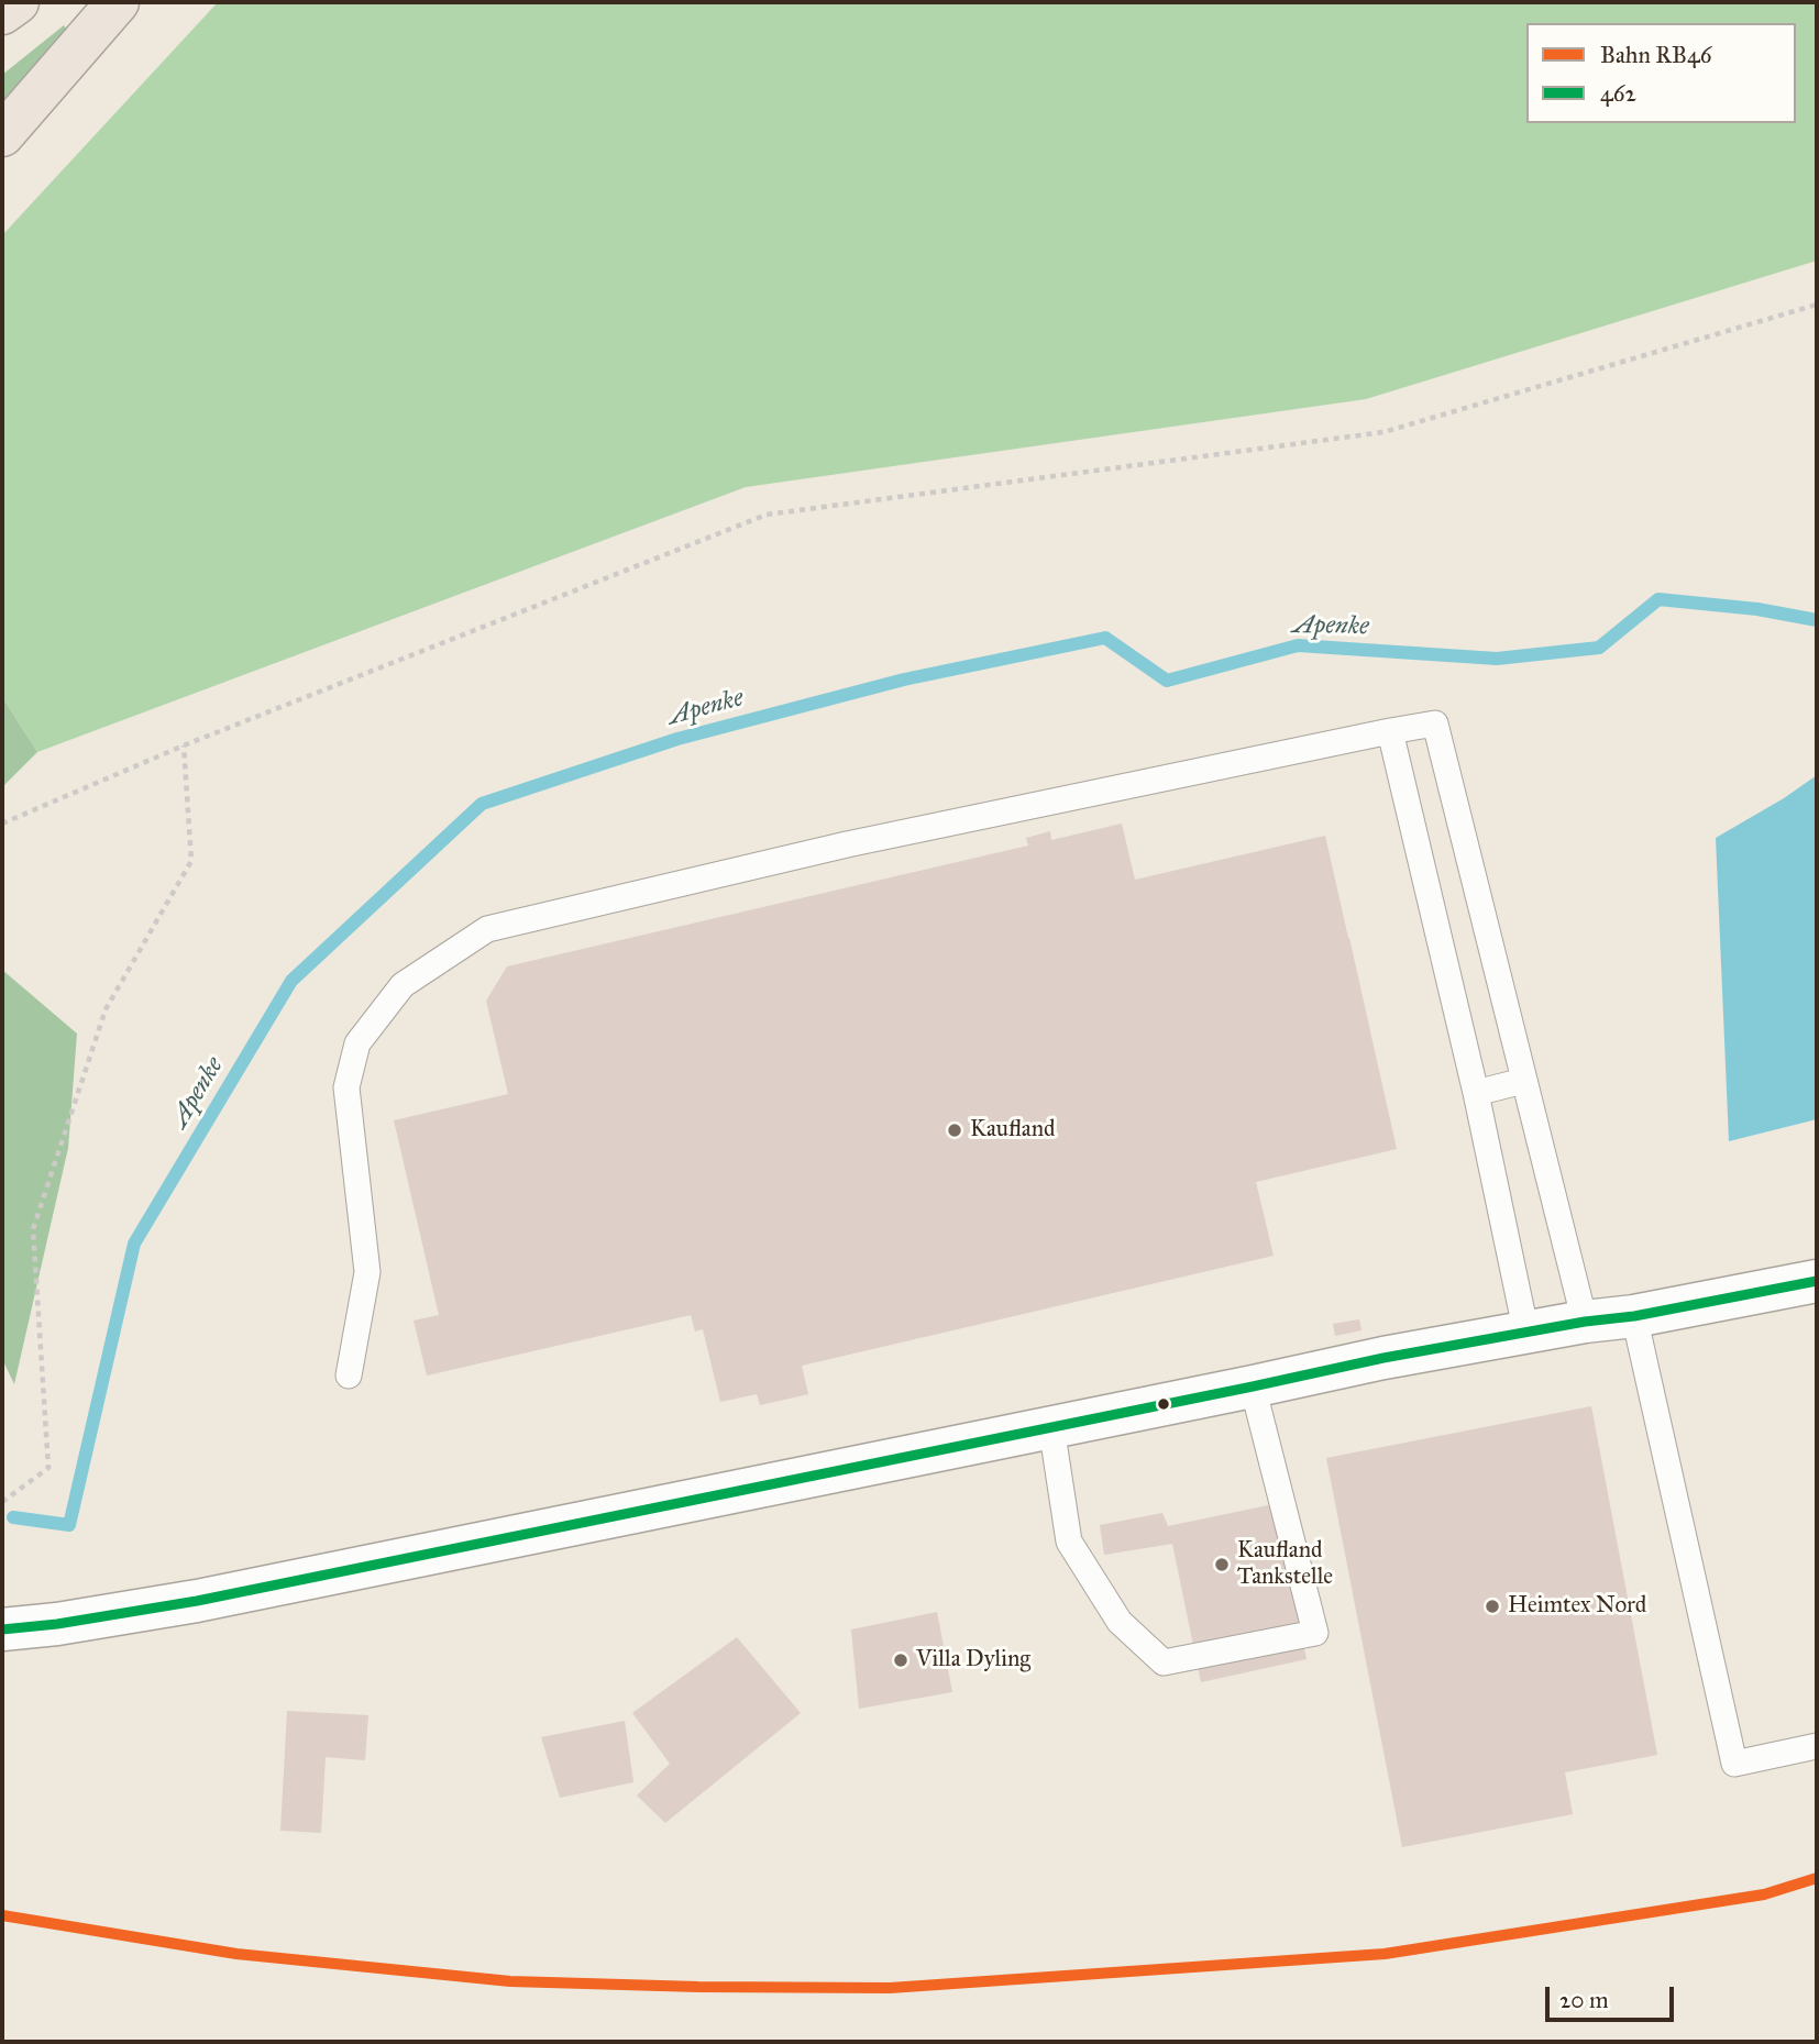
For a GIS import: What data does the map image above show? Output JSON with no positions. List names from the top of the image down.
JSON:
{
  "water": ["Apenke"],
  "places": [
    "Kaufland",
    "Kaufland Tankstelle",
    "Heimtex Nord",
    "Villa Dyling"
  ],
  "lines": ["transit line 462", "rail line RB46"],
  "legend": ["Bahn RB46", "462"],
  "scale_bar": "20 m"
}
